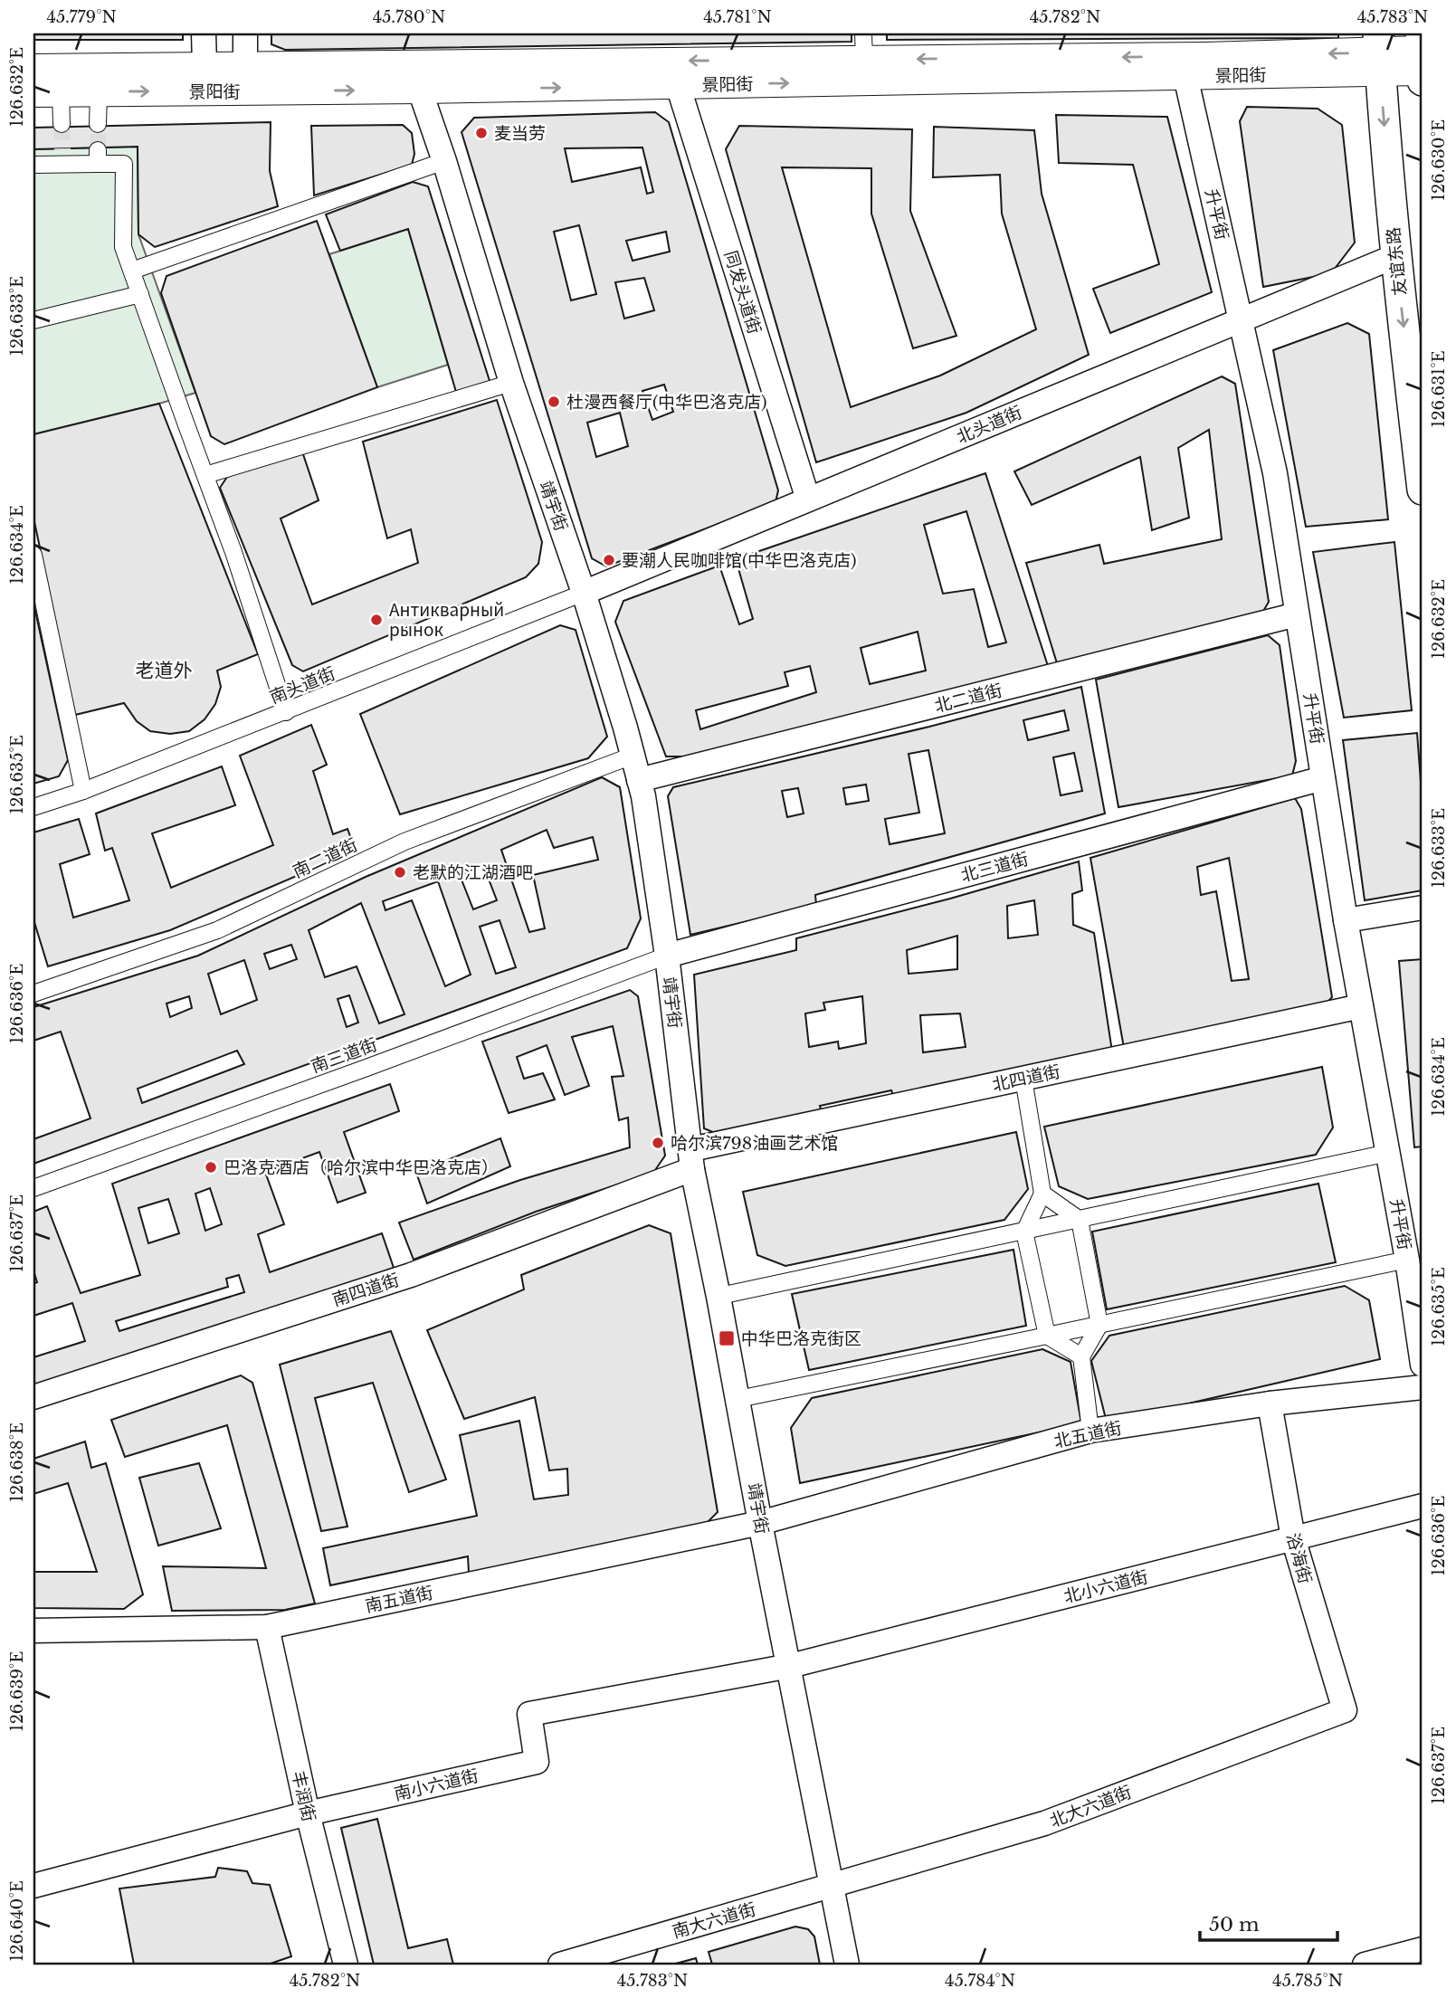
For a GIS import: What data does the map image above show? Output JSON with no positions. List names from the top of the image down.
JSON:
{
  "streets": {
    "highway": ["友谊东路"],
    "main road": ["景阳街"],
    "street": [
      "升平街",
      "同发头道街",
      "北头道街",
      "靖宇街",
      "南头道街",
      "北二道街",
      "南二道街",
      "北三道街",
      "南三道街",
      "北四道街",
      "南四道街",
      "北五道街",
      "浴海街",
      "北小六道街",
      "南五道街",
      "南小六道街",
      "丰润街",
      "北大六道街",
      "南大六道街"
    ]
  },
  "crossings": [
    ["景阳街", "升平街"],
    ["景阳街", "友谊东路"],
    ["景阳街", "同发头道街"],
    ["景阳街", "靖宇街"],
    ["升平街", "北头道街"],
    ["升平街", "北二道街"],
    ["升平街", "北三道街"],
    ["升平街", "北四道街"],
    ["友谊东路", "北头道街"],
    ["同发头道街", "北头道街"],
    ["北头道街", "靖宇街"],
    ["北头道街", "南头道街"],
    ["靖宇街", "南头道街"],
    ["靖宇街", "北二道街"],
    ["靖宇街", "南二道街"],
    ["靖宇街", "北三道街"],
    ["靖宇街", "南三道街"],
    ["靖宇街", "北四道街"],
    ["靖宇街", "南四道街"],
    ["靖宇街", "北五道街"],
    ["靖宇街", "北小六道街"],
    ["靖宇街", "南五道街"],
    ["靖宇街", "南小六道街"],
    ["靖宇街", "北大六道街"],
    ["靖宇街", "南大六道街"],
    ["北三道街", "南三道街"],
    ["北四道街", "南四道街"],
    ["北五道街", "浴海街"],
    ["北五道街", "南五道街"],
    ["浴海街", "北小六道街"],
    ["浴海街", "北大六道街"],
    ["北小六道街", "南小六道街"],
    ["南五道街", "丰润街"],
    ["南小六道街", "丰润街"],
    ["北大六道街", "南大六道街"]
  ],
  "one_way": ["友谊东路"],
  "districts": ["老道外"],
  "places": {
    "other": [
      "麦当劳",
      "杜漫西餐厅(中华巴洛克店)",
      "要潮人民咖啡馆(中华巴洛克店)",
      "Антикварный рынок",
      "老默的江湖酒吧",
      "哈尔滨798油画艺术馆",
      "巴洛克酒店（哈尔滨中华巴洛克店）"
    ],
    "transit": ["中华巴洛克街区"]
  },
  "scale_bar": "50 m",
  "coordinates": [
    "45.779°N",
    "45.780°N",
    "45.781°N",
    "45.782°N",
    "45.783°N",
    "126.632°E",
    "126.630°E",
    "126.633°E",
    "126.631°E",
    "126.634°E",
    "126.635°E",
    "126.636°E",
    "126.637°E",
    "126.638°E",
    "126.639°E",
    "126.640°E",
    "45.784°N",
    "45.785°N"
  ]
}
